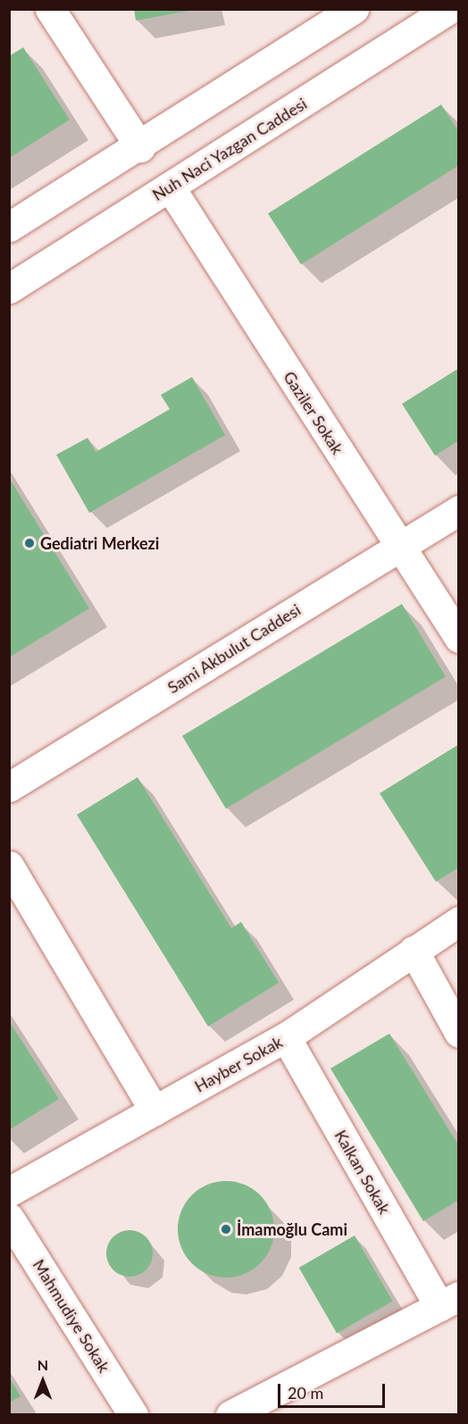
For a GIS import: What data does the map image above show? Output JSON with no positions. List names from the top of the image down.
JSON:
{
  "streets": {
    "street": [
      "Nuh Naci Yazgan Caddesi",
      "Gaziler Sokak",
      "Sami Akbulut Caddesi",
      "Hayber Sokak",
      "Kalkan Sokak",
      "Mahmudiye Sokak"
    ]
  },
  "crossings": [
    ["Nuh Naci Yazgan Caddesi", "Gaziler Sokak"],
    ["Gaziler Sokak", "Sami Akbulut Caddesi"],
    ["Hayber Sokak", "Kalkan Sokak"]
  ],
  "places": ["Gediatri Merkezi", "İmamoğlu Cami"],
  "scale_bar": "20 m",
  "north": "top"
}
